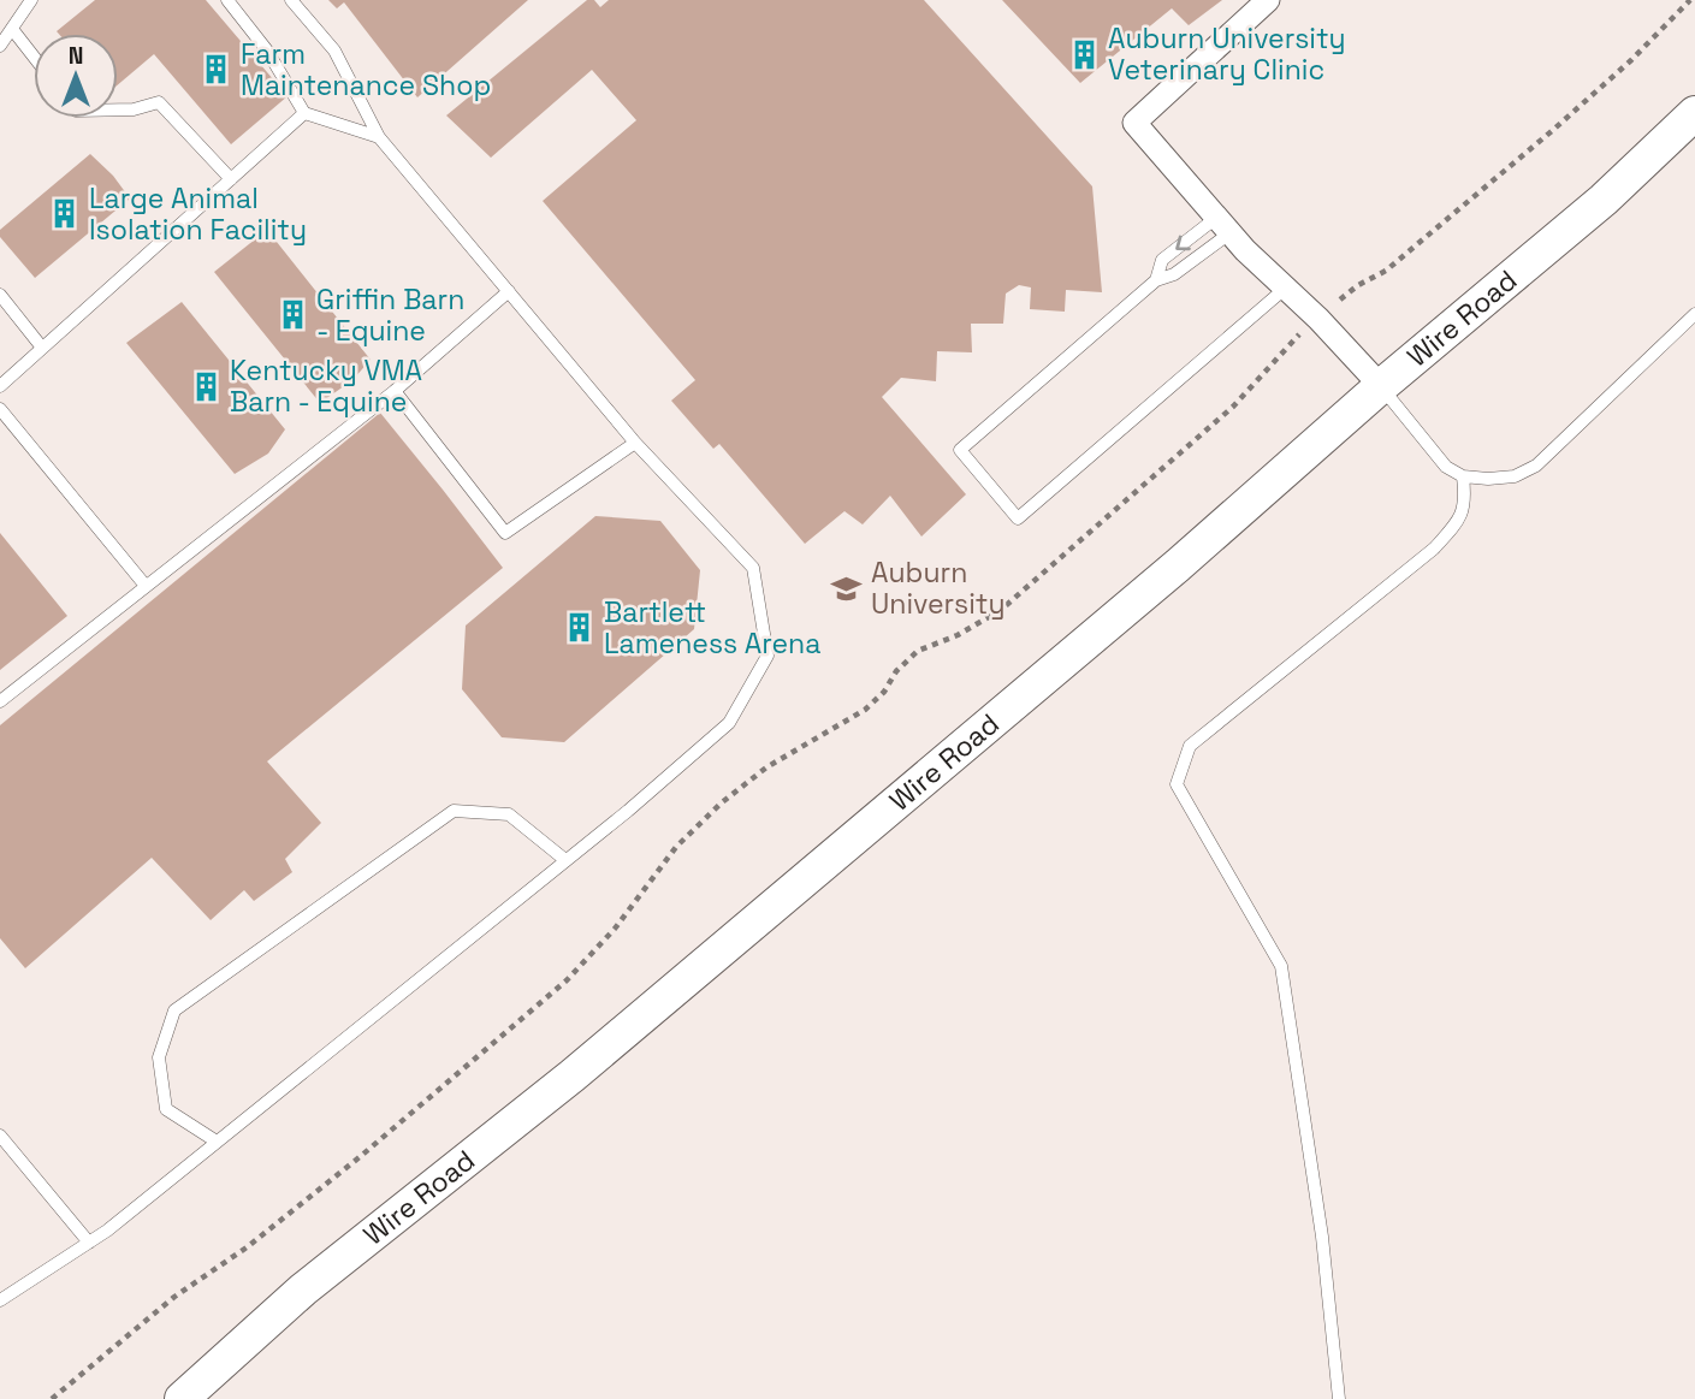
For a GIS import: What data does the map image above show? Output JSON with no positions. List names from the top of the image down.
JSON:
{
  "streets": {
    "street": ["Wire Road"]
  },
  "places": {
    "building": [
      "Auburn University Veterinary Clinic",
      "Farm Maintenance Shop",
      "Large Animal Isolation Facility",
      "Griffin Barn - Equine",
      "Kentucky VMA Barn - Equine",
      "Bartlett Lameness Arena"
    ],
    "school or university": ["Auburn University"]
  },
  "north": "top"
}
